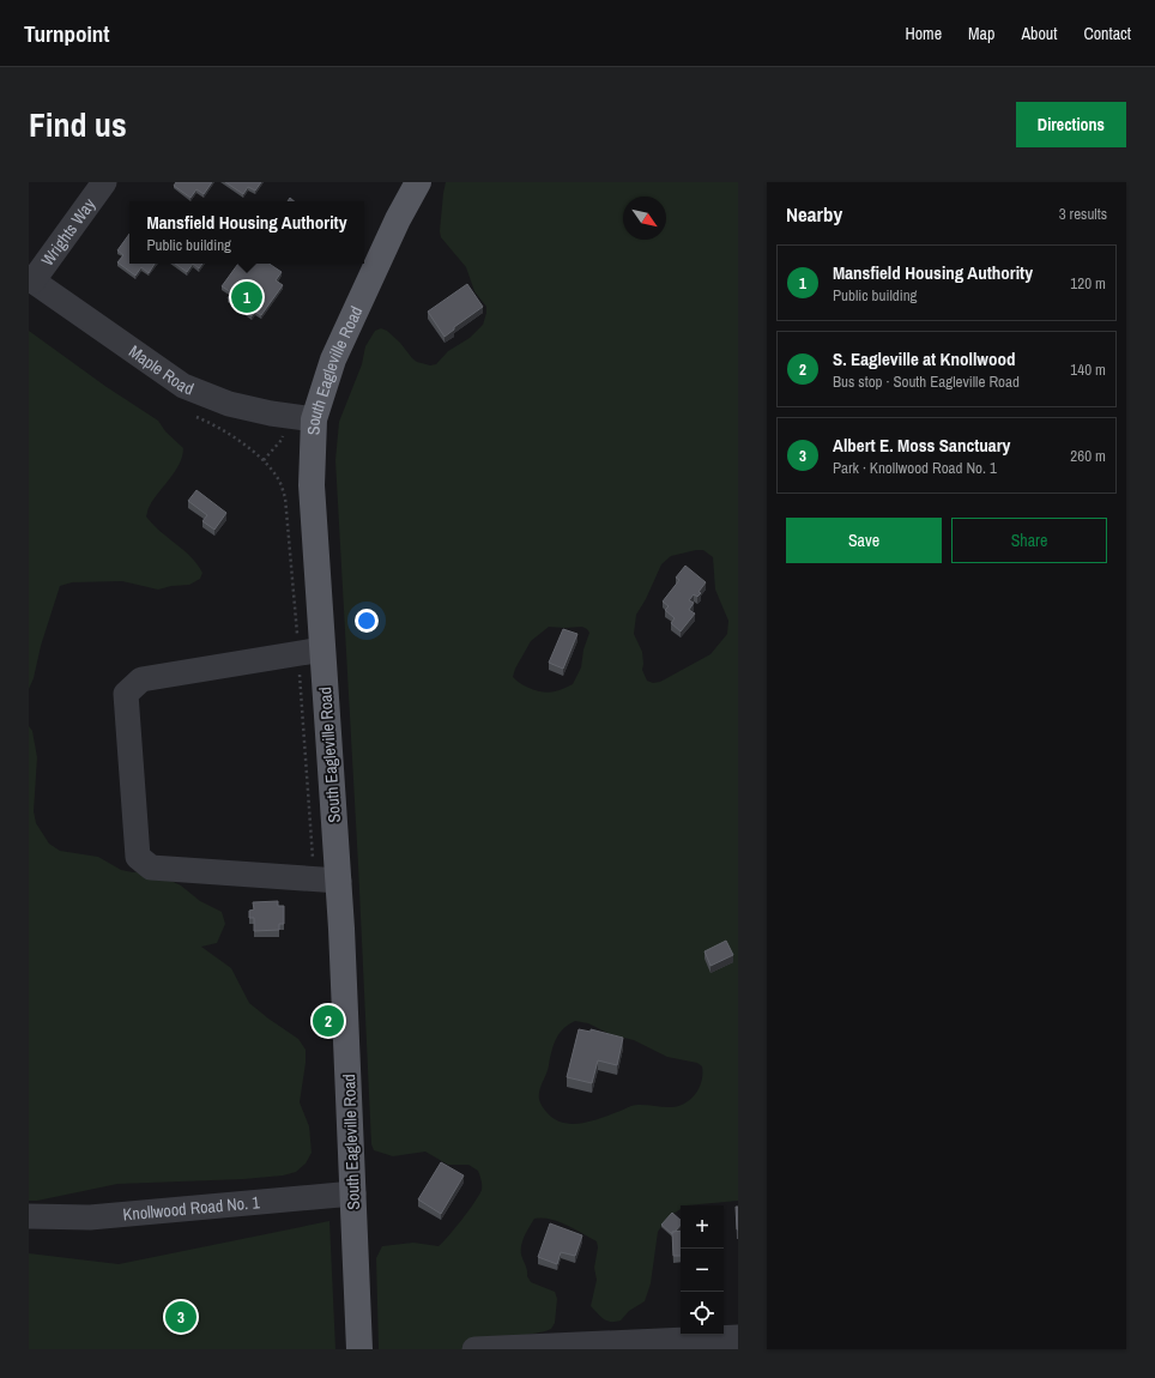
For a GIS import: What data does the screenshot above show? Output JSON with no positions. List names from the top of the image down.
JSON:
{
  "streets": {
    "main road": ["South Eagleville Road"],
    "street": ["Wrights Way", "Maple Road", "Knollwood Road No. 1"]
  },
  "crossings": [
    ["Wrights Way", "Maple Road"],
    ["Maple Road", "South Eagleville Road"],
    ["South Eagleville Road", "Knollwood Road No. 1"]
  ],
  "north": "bottom right",
  "page": {
    "header": "Turnpoint",
    "nav": [
      "Home",
      "Map",
      "About",
      "Contact"
    ],
    "title": "Find us",
    "buttons": [
      "Directions",
      ["Save", "Share"]
    ],
    "heading": ["Nearby", "3 results"],
    "popup": ["Mansfield Housing Authority", "Public building"],
    "list": [
      {
        "mark": "1",
        "name": "Mansfield Housing Authority",
        "note": "Public building",
        "value": "120 m"
      },
      {
        "mark": "2",
        "name": "S. Eagleville at Knollwood",
        "note": "Bus stop · South Eagleville Road",
        "value": "140 m"
      },
      {
        "mark": "3",
        "name": "Albert E. Moss Sanctuary",
        "note": "Park · Knollwood Road No. 1",
        "value": "260 m"
      }
    ],
    "pins": ["1", "2", "3"],
    "map_buttons": ["+", "−"]
  }
}
